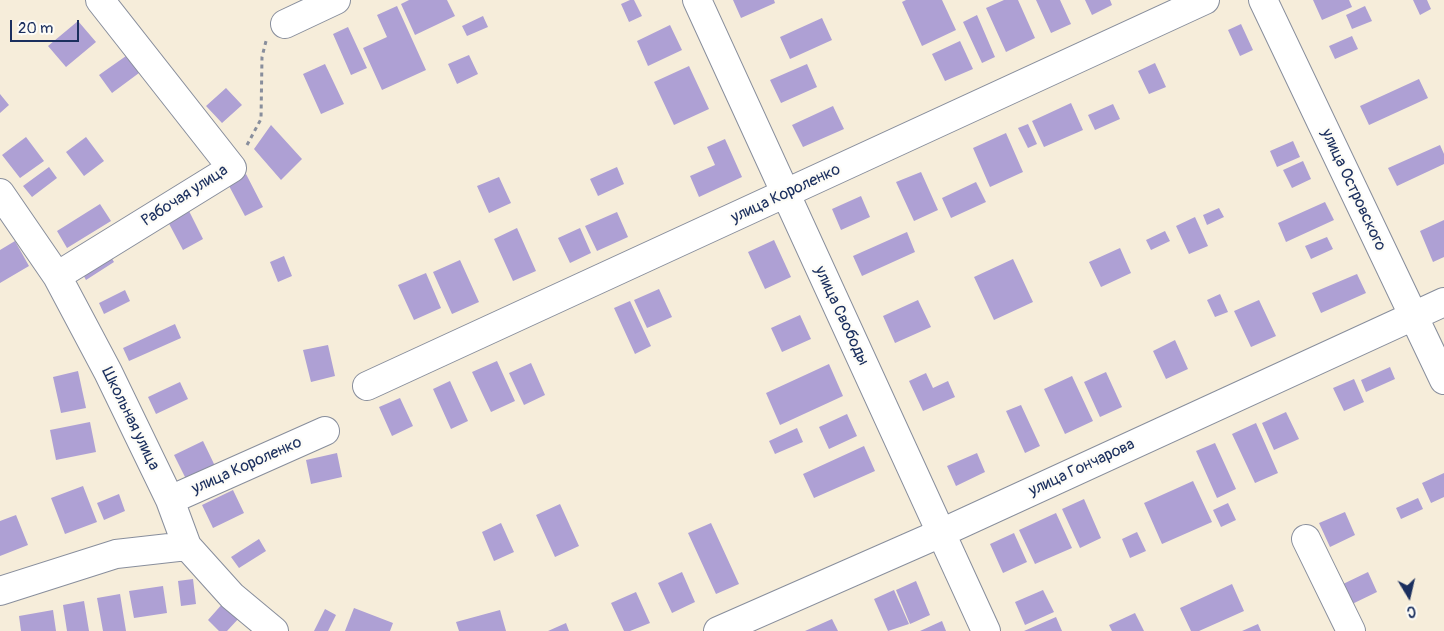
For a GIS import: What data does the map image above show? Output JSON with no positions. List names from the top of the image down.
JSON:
{
  "streets": {
    "street": [
      "улица Островского",
      "улица Короленко",
      "Рабочая улица",
      "улица Свободы",
      "Школьная улица",
      "улица Гончарова"
    ]
  },
  "crossings": [
    ["улица Островского", "улица Гончарова"],
    ["улица Короленко", "улица Свободы"],
    ["улица Короленко", "Школьная улица"],
    ["Рабочая улица", "Школьная улица"],
    ["улица Свободы", "улица Гончарова"]
  ],
  "scale_bar": "20 m",
  "north": "bottom"
}
